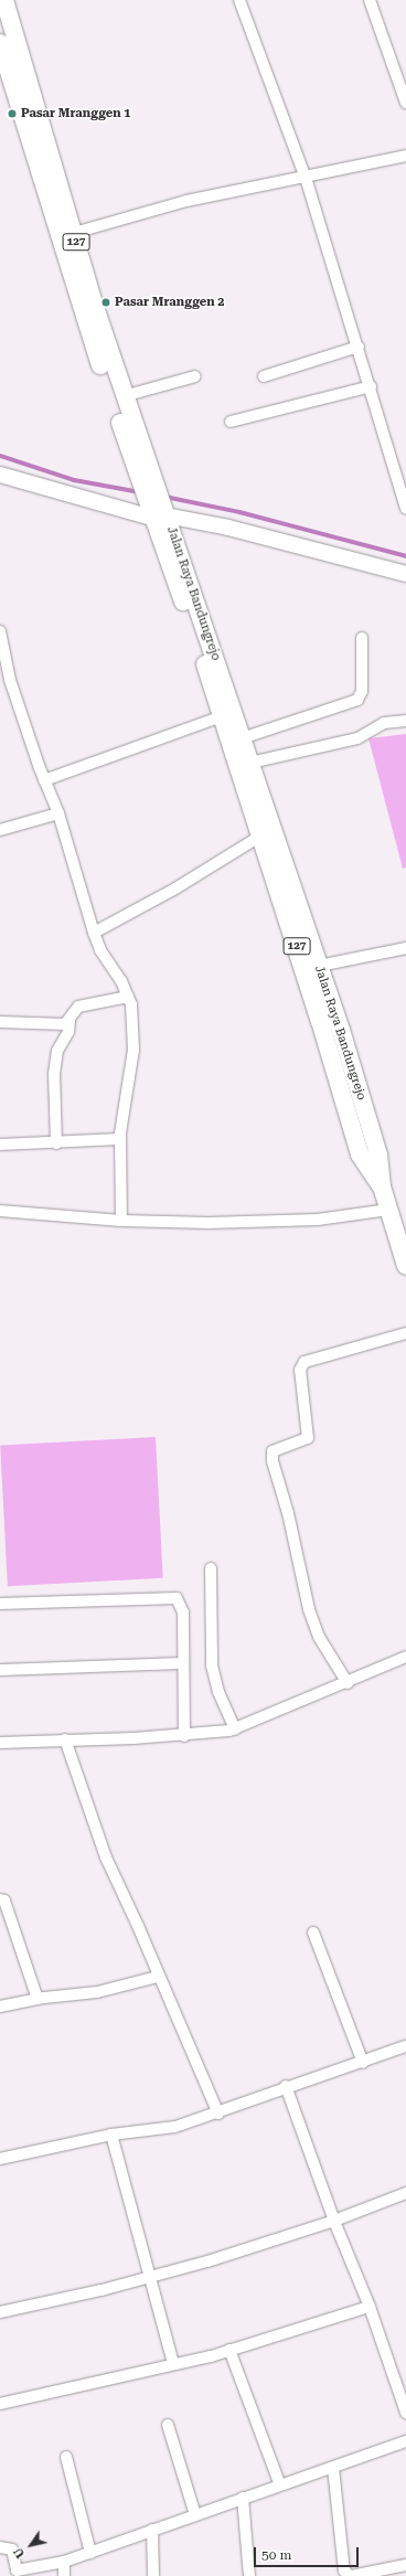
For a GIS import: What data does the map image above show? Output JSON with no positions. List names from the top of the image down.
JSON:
{
  "streets": {
    "main road": ["127", "Jalan Raya Bandungrejo"]
  },
  "places": ["Pasar Mranggen 1", "Pasar Mranggen 2"],
  "scale_bar": "50 m",
  "north": "bottom left"
}
